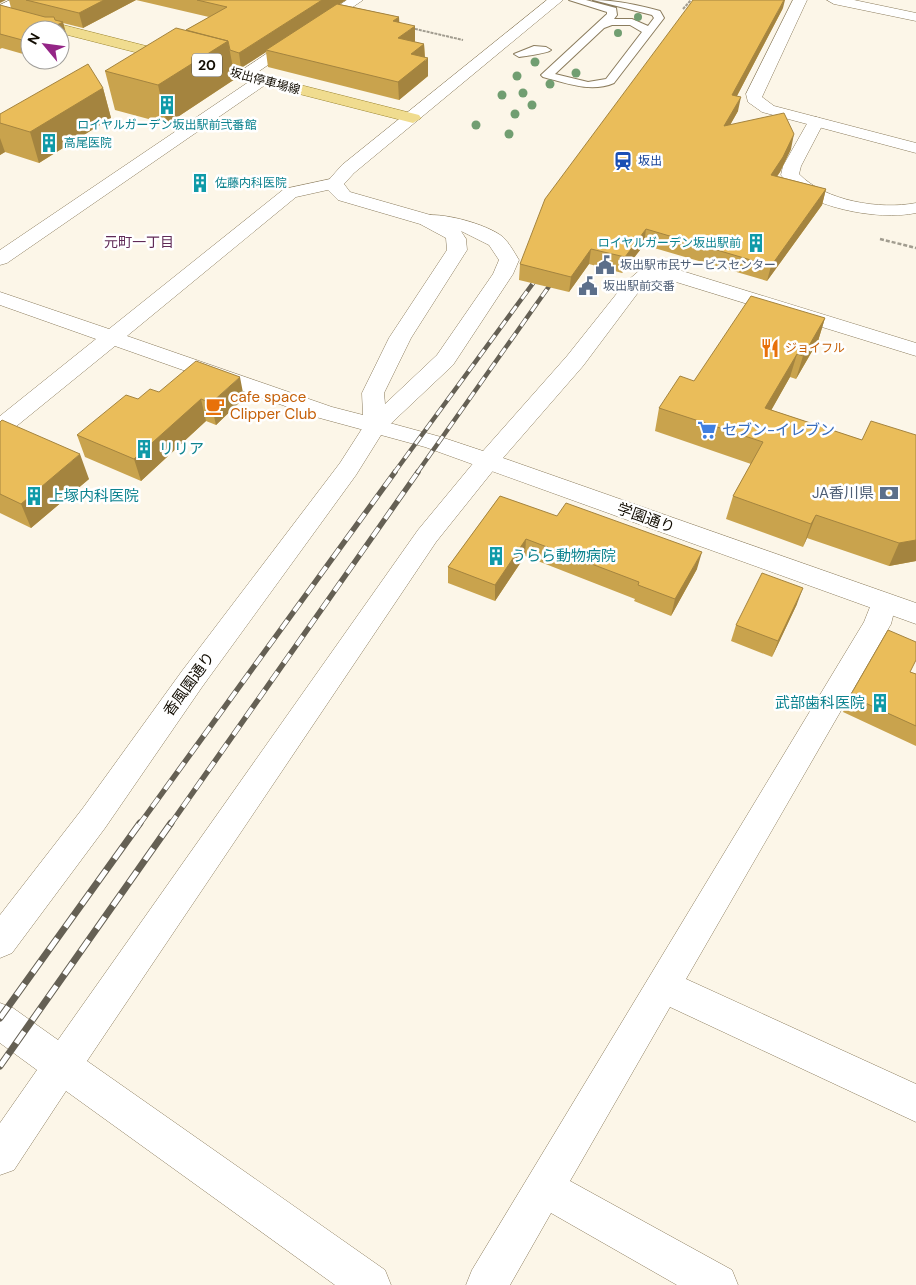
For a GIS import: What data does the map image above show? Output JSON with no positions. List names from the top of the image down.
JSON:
{
  "streets": {
    "main road": ["20", "坂出停車場線"],
    "street": ["学園通り", "香風園通り"]
  },
  "crossings": [
    ["学園通り", "香風園通り"]
  ],
  "districts": ["元町一丁目"],
  "places": {
    "building": [
      "ロイヤルガーデン坂出駅前弐番館",
      "高尾医院",
      "佐藤内科医院",
      "ロイヤルガーデン坂出駅前",
      "リリア",
      "上塚内科医院",
      "うらら動物病院",
      "武部歯科医院"
    ],
    "station": ["坂出"],
    "public building": ["坂出駅市民サービスセンター", "坂出駅前交番"],
    "restaurant": ["ジョイフル"],
    "cafe": ["cafe space Clipper Club"],
    "supermarket": ["セブン-イレブン"],
    "bank": ["JA香川県"]
  },
  "north": "top left"
}
